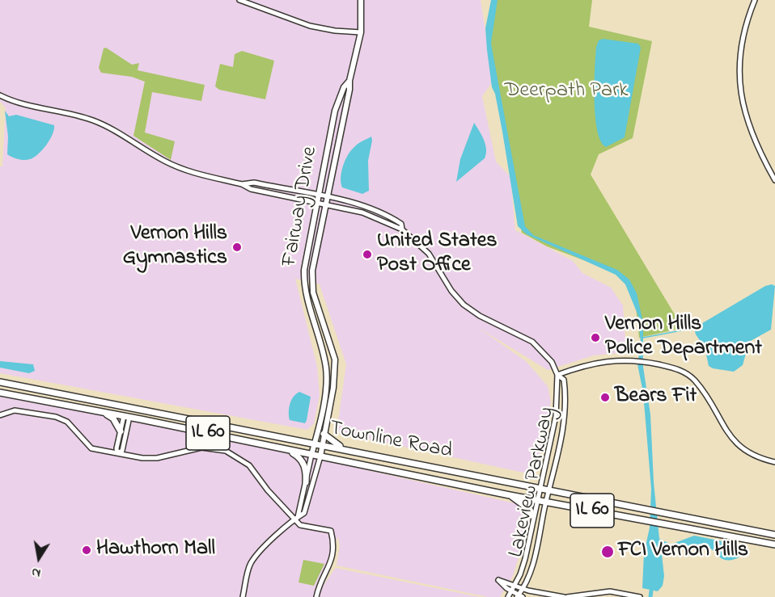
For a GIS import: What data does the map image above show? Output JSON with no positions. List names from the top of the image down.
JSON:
{
  "streets": {
    "main road": ["Fairway Drive", "IL 60", "Townline Road"],
    "street": ["Lakeview Parkway"]
  },
  "crossings": [
    ["Fairway Drive", "Townline Road"],
    ["Fairway Drive", "Lakeview Parkway"],
    ["Townline Road", "Lakeview Parkway"]
  ],
  "parks": ["Deerpath Park"],
  "places": [
    "Vernon Hills Gymnastics",
    "United States Post Office",
    "Vernon Hills Police Department",
    "Bears Fit",
    "Hawthorn Mall",
    "FCI Vernon Hills"
  ],
  "north": "bottom"
}
